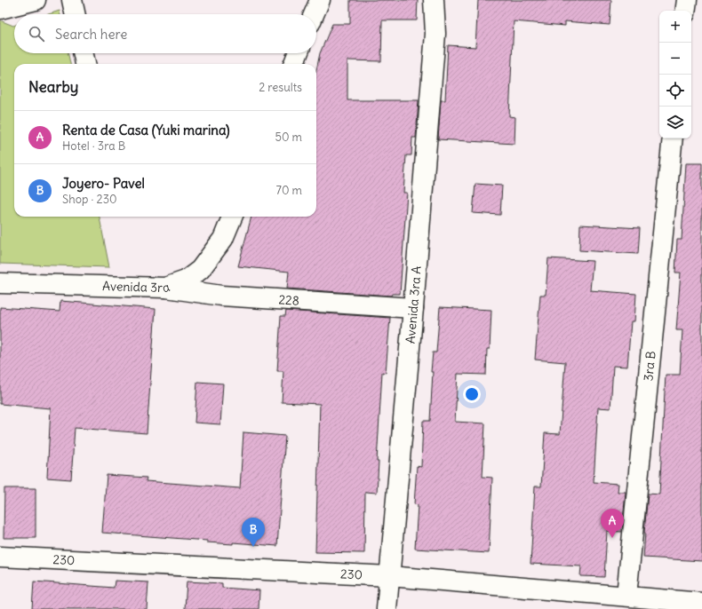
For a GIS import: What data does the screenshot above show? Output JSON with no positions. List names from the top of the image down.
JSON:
{
  "streets": {
    "street": [
      "Avenida 3ra",
      "228",
      "Avenida 3ra A",
      "3ra B",
      "230"
    ]
  },
  "crossings": [
    ["Avenida 3ra", "228"],
    ["228", "Avenida 3ra A"],
    ["Avenida 3ra A", "230"],
    ["3ra B", "230"]
  ],
  "page": {
    "map_buttons": ["+", "−"],
    "search": "Search here",
    "heading": ["Nearby", "2 results"],
    "list": [
      {
        "mark": "A",
        "name": "Renta de Casa (Yuki marina)",
        "note": "Hotel · 3ra B",
        "value": "50 m"
      },
      {
        "mark": "B",
        "name": "Joyero- Pavel",
        "note": "Shop · 230",
        "value": "70 m"
      }
    ],
    "pins": ["A", "B"]
  }
}
